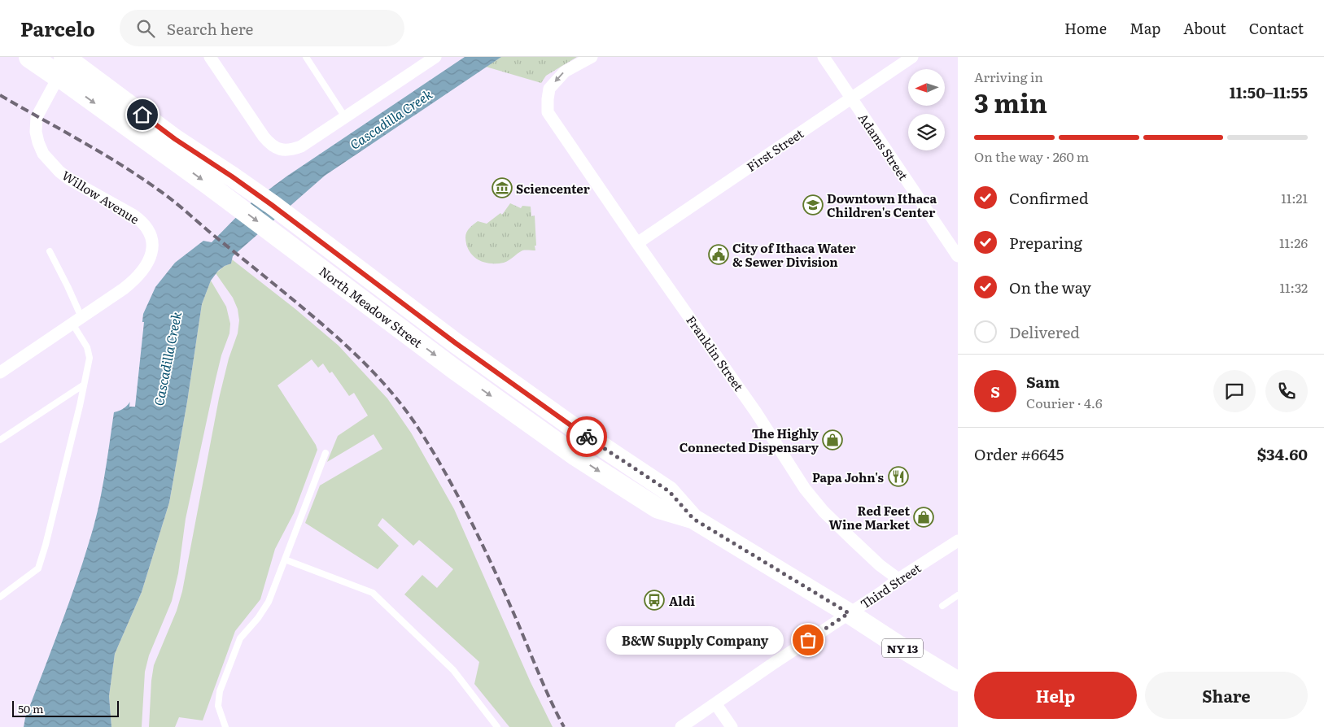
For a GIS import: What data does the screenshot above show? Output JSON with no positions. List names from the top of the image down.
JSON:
{
  "streets": {
    "highway": ["North Meadow Street", "NY 13"],
    "street": [
      "Adams Street",
      "First Street",
      "Willow Avenue",
      "Franklin Street",
      "Third Street"
    ]
  },
  "crossings": [
    ["Adams Street", "First Street"],
    ["First Street", "Franklin Street"],
    ["Willow Avenue", "North Meadow Street"],
    ["Willow Avenue", "NY 13"],
    ["North Meadow Street", "Third Street"],
    ["North Meadow Street", "NY 13"],
    ["Franklin Street", "Third Street"]
  ],
  "water": ["Cascadilla Creek"],
  "places": {
    "museum": ["Sciencenter"],
    "school or university": ["Downtown Ithaca Children's Center"],
    "public building": ["City of Ithaca Water & Sewer Division"],
    "shop": ["The Highly Connected Dispensary", "Red Feet Wine Market"],
    "restaurant": ["Papa John's"],
    "bus stop": ["Aldi"],
    "other": ["B&W Supply Company"]
  },
  "scale_bar": "50 m",
  "north": "left",
  "page": {
    "header": "Parcelo",
    "search": "Search here",
    "nav": [
      "Home",
      "Map",
      "About",
      "Contact"
    ],
    "heading": ["3 min", "Arriving in", "11:50–11:55"],
    "panel": [
      "Sam",
      "Courier · 4.6",
      "Order #6645",
      "$34.60"
    ],
    "bar": "On the way · 260 m",
    "list": [
      ["Confirmed", "11:21"],
      ["Preparing", "11:26"],
      ["On the way", "11:32"],
      "Delivered"
    ],
    "round": "S",
    "bubble": "B&W Supply Company",
    "buttons": ["Help", "Share"],
    "scale": "50 m"
  }
}
